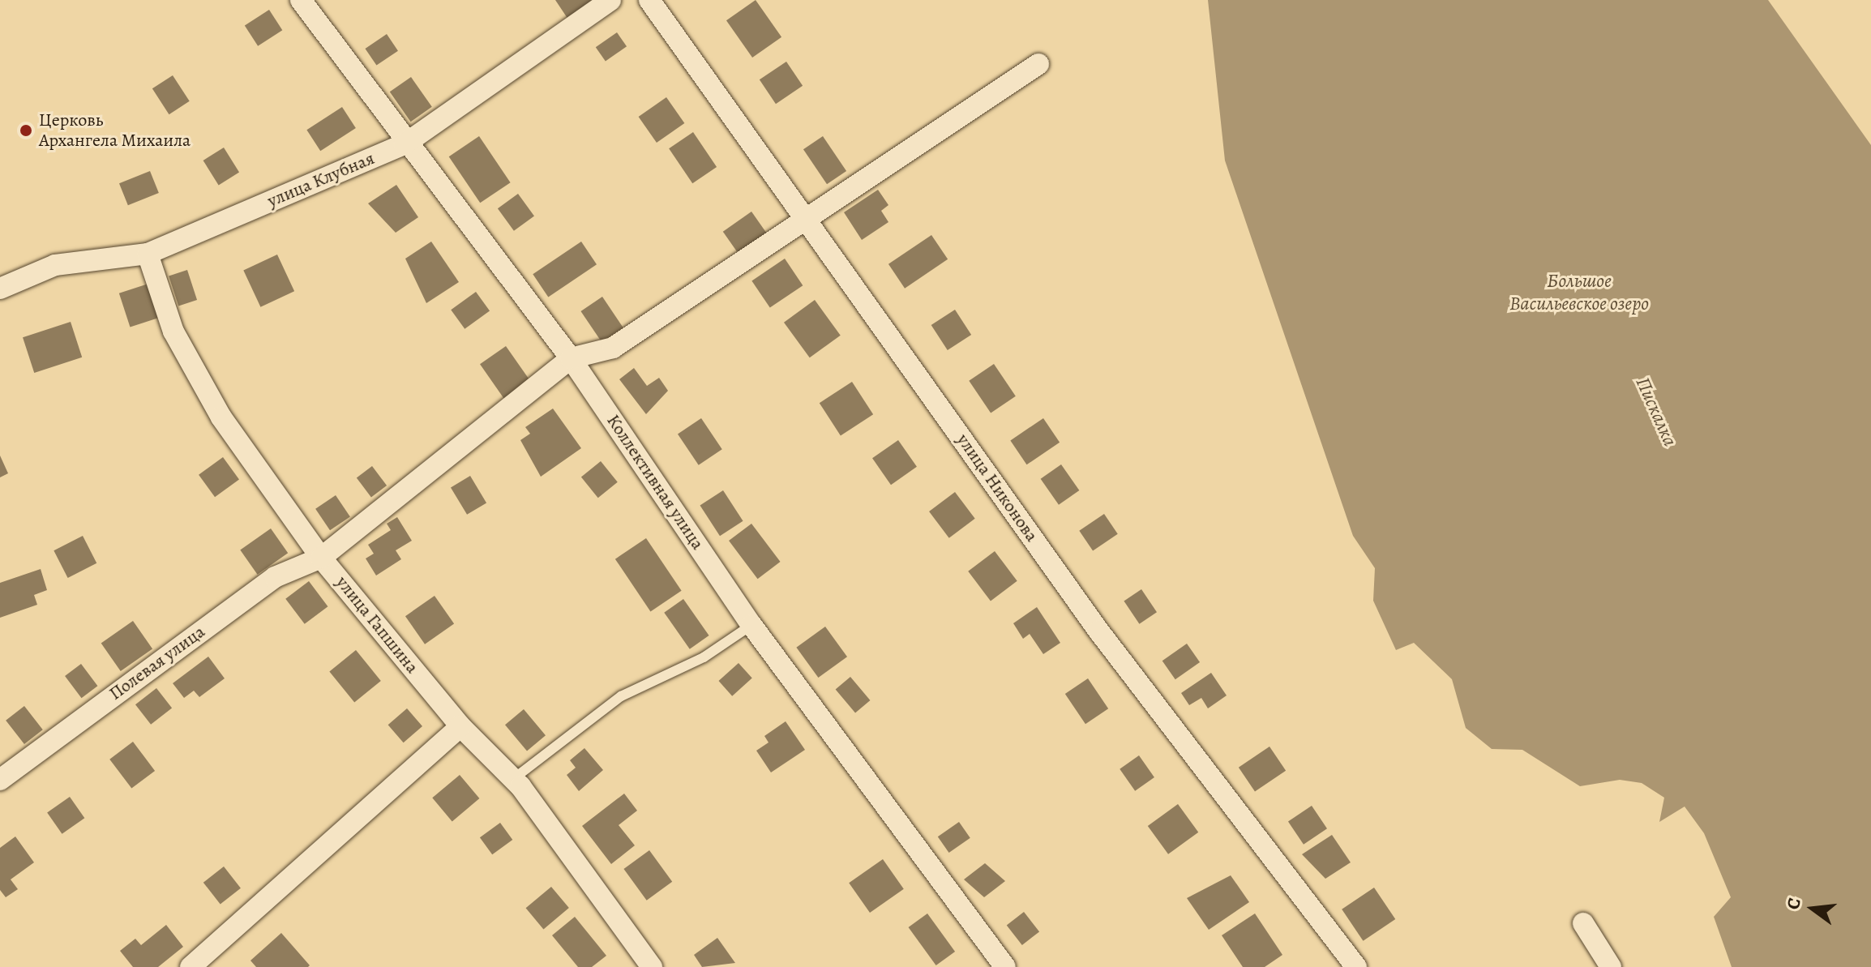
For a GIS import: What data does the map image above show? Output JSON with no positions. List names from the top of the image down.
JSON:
{
  "streets": {
    "street": [
      "улица Клубная",
      "Коллективная улица",
      "улица Никонова",
      "улица Гапшина",
      "Полевая улица"
    ]
  },
  "crossings": [
    ["улица Клубная", "Коллективная улица"],
    ["улица Клубная", "улица Гапшина"],
    ["Коллективная улица", "Полевая улица"],
    ["улица Гапшина", "Полевая улица"]
  ],
  "water": ["Большое Васильевское озеро", "Пискалка"],
  "places": ["Церковь Архангела Михаила"],
  "north": "left"
}
